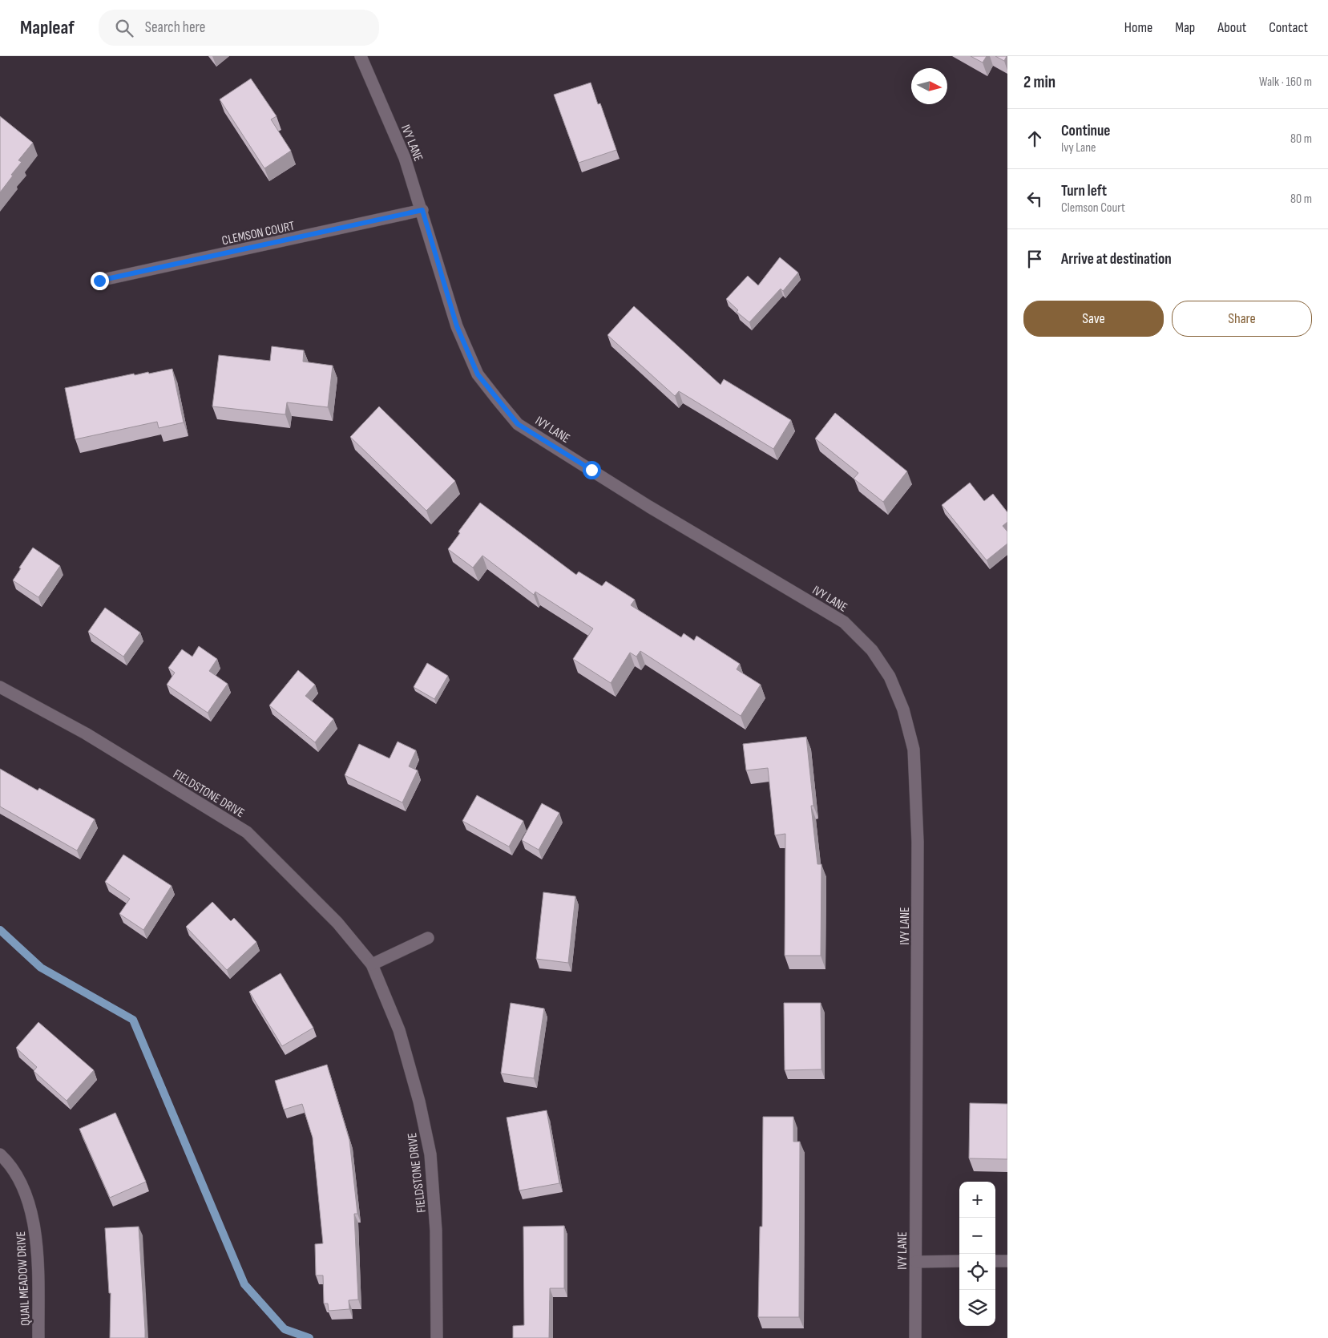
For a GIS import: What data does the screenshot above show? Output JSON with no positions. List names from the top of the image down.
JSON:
{
  "streets": {
    "street": [
      "IVY LANE",
      "CLEMSON COURT",
      "FIELDSTONE DRIVE",
      "QUAIL MEADOW DRIVE"
    ]
  },
  "crossings": [
    ["IVY LANE", "CLEMSON COURT"]
  ],
  "north": "right",
  "page": {
    "header": "Mapleaf",
    "search": "Search here",
    "nav": [
      "Home",
      "Map",
      "About",
      "Contact"
    ],
    "heading": ["2 min", "Walk · 160 m"],
    "list": [
      ["Continue", "Ivy Lane", "80 m"],
      ["Turn left", "Clemson Court", "80 m"],
      "Arrive at destination"
    ],
    "buttons": ["Save", "Share"],
    "map_buttons": ["+", "−"]
  }
}
